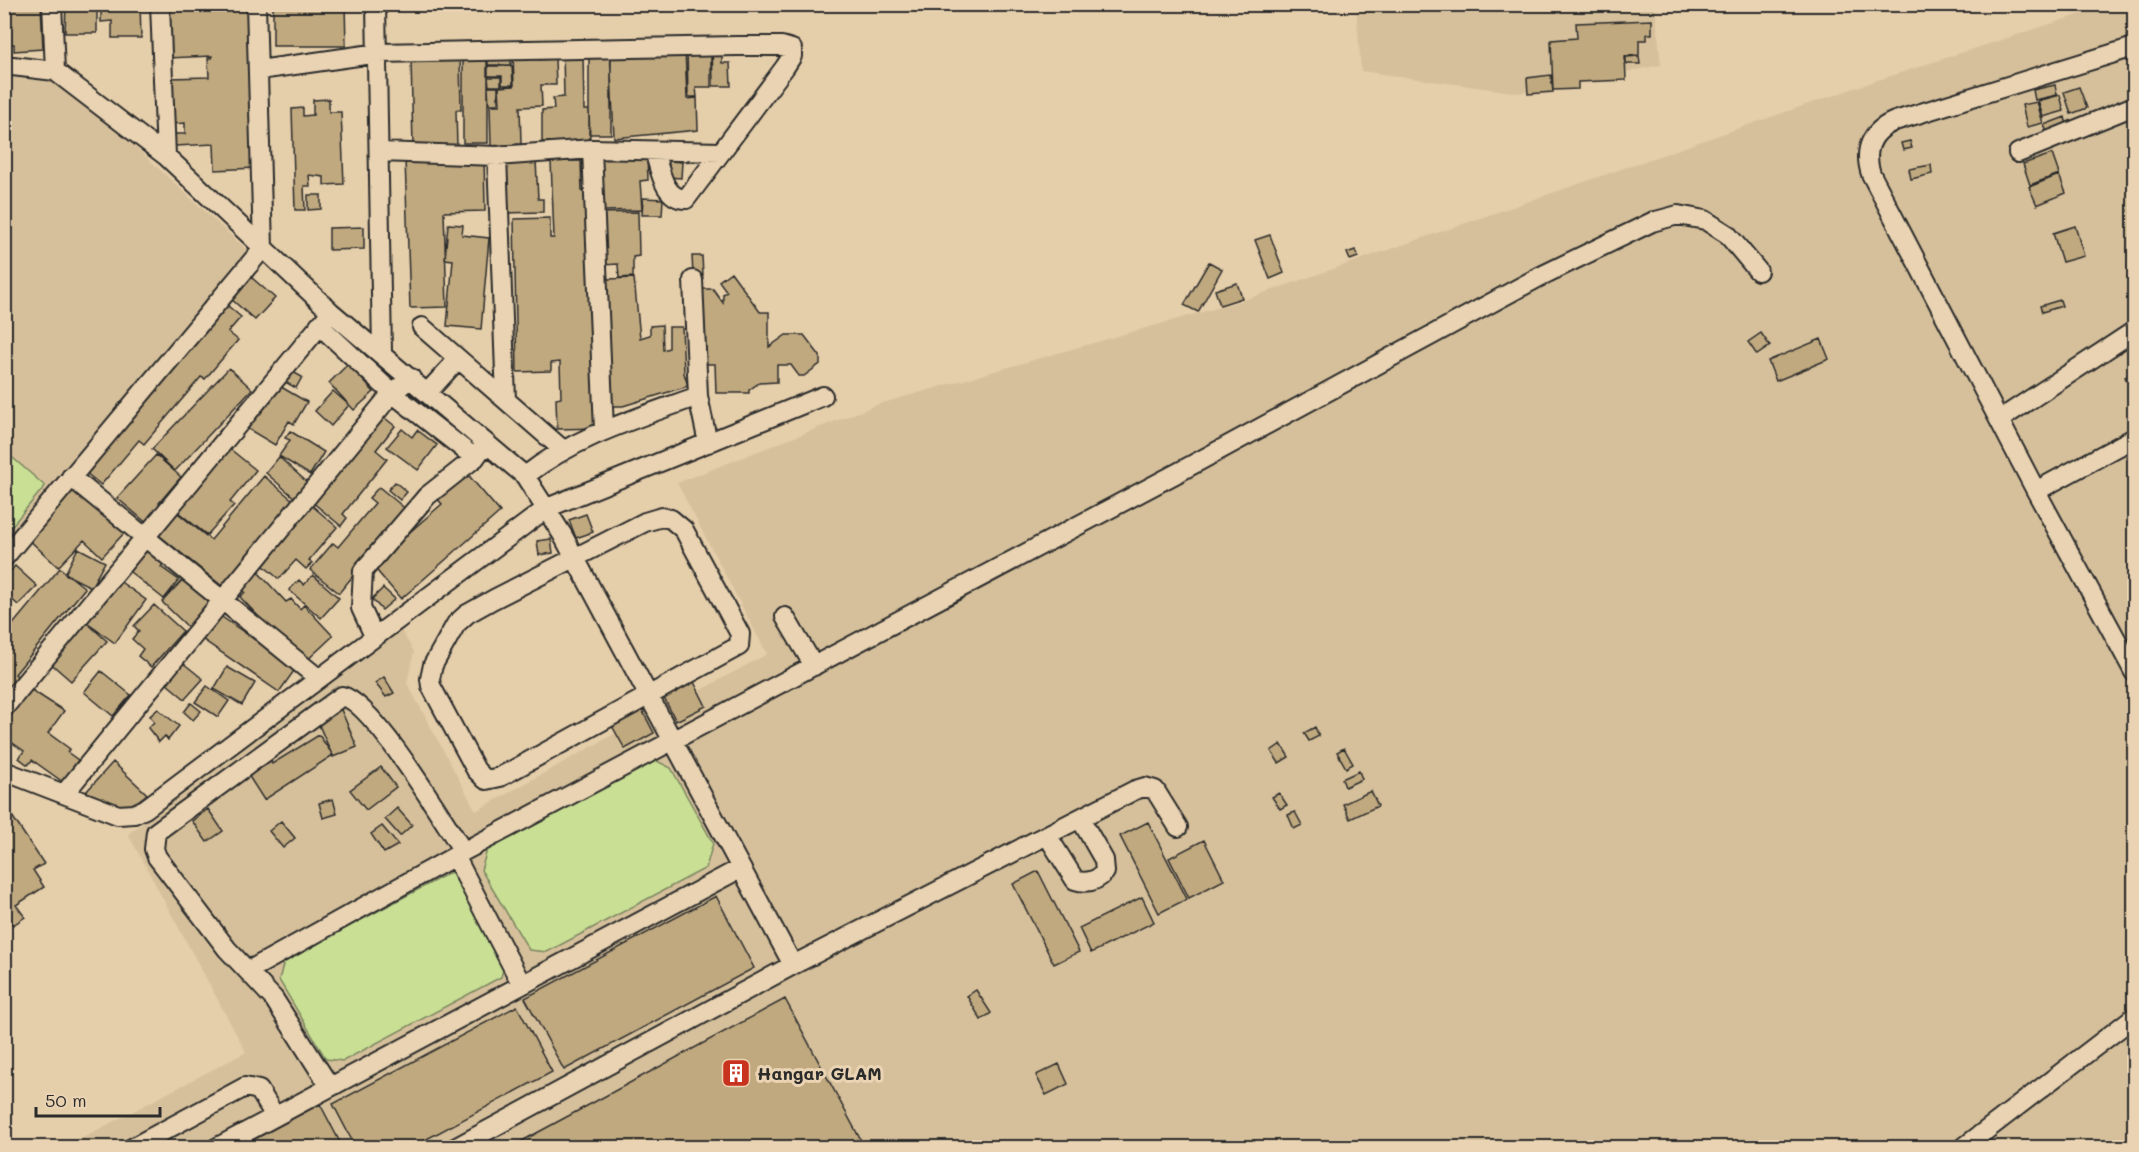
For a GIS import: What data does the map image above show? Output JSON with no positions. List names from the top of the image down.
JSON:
{
  "places": {
    "building": ["Hangar GLAM"]
  },
  "scale_bar": "50 m"
}
